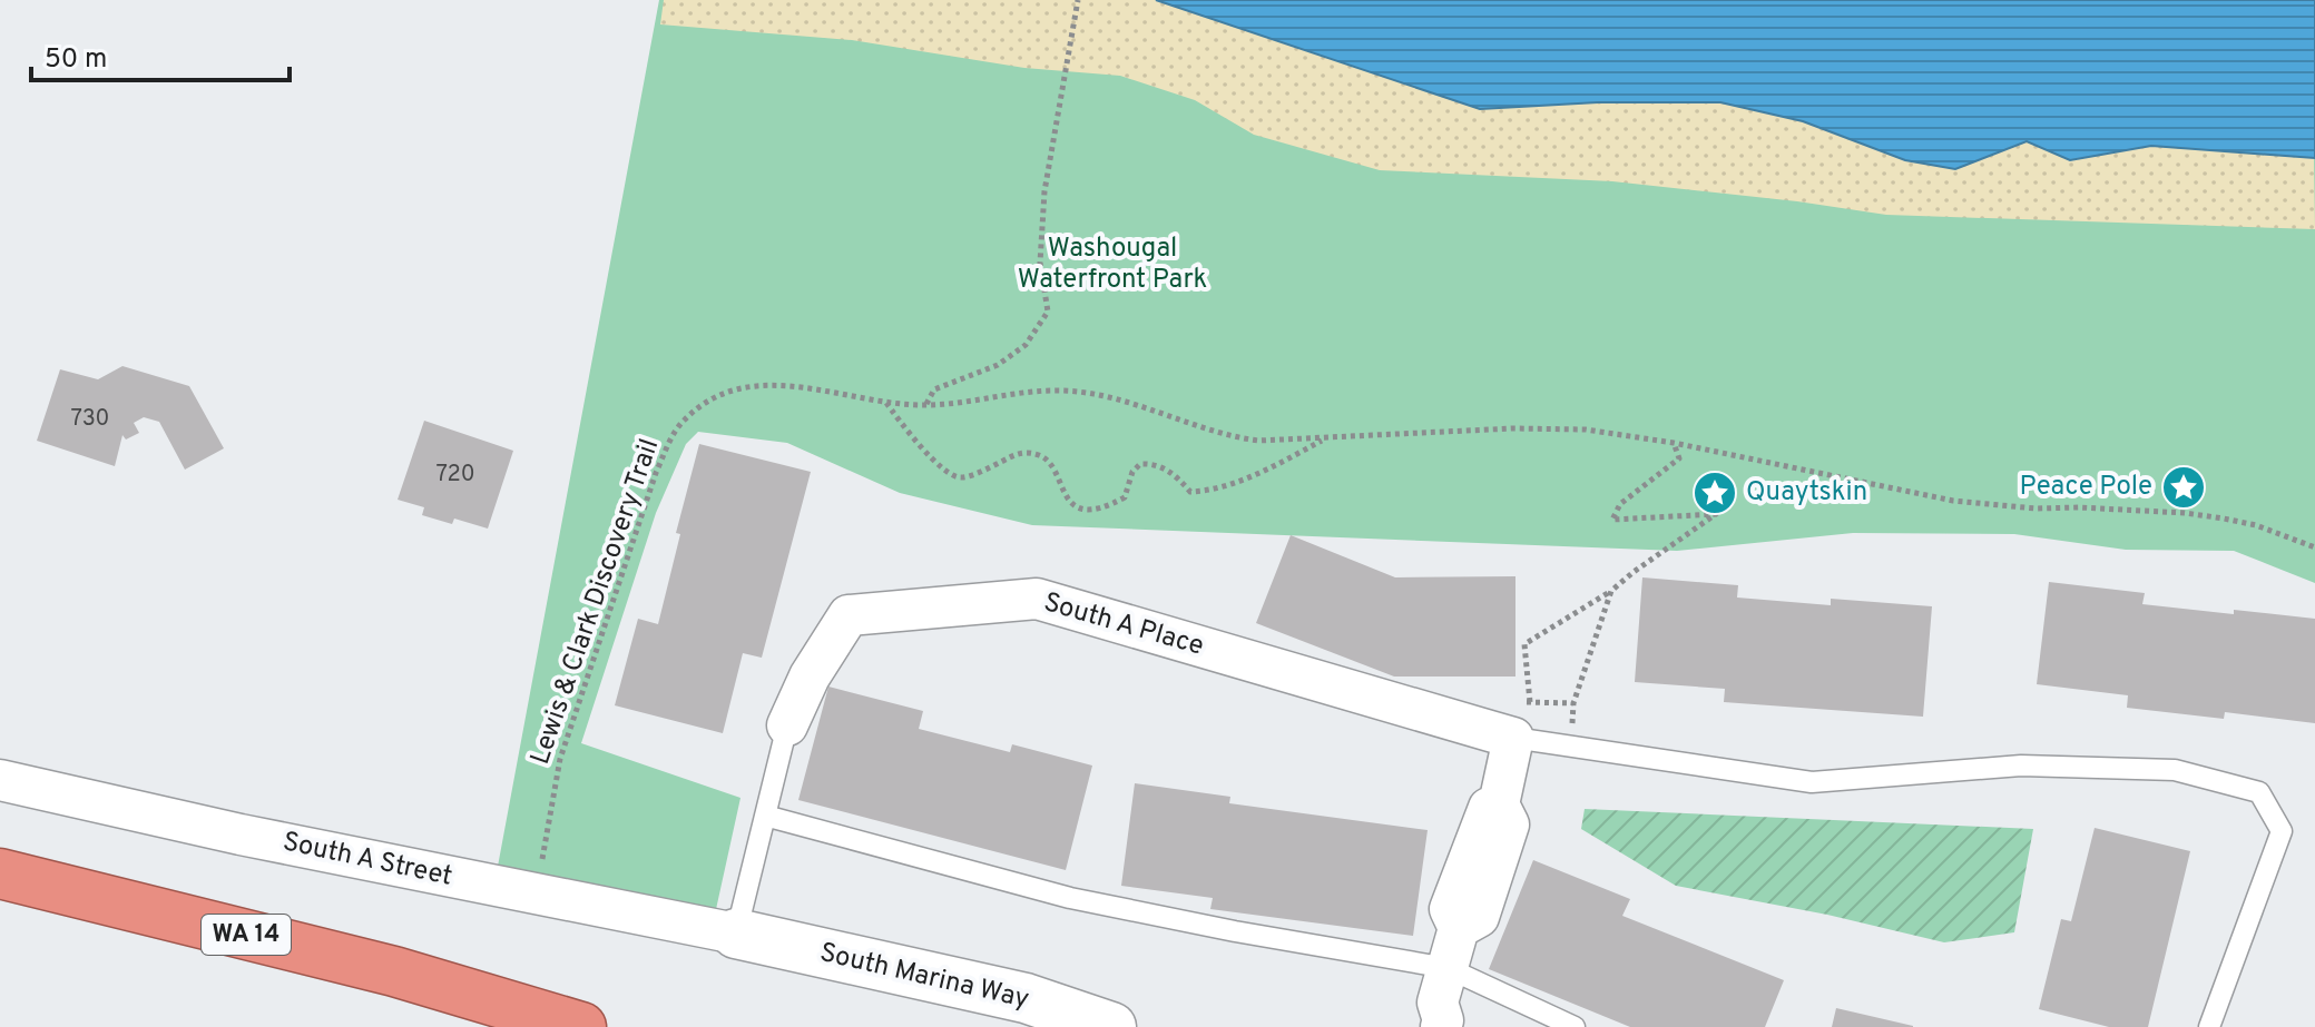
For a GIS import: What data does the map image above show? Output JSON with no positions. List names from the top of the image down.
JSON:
{
  "streets": {
    "highway": ["WA 14"],
    "street": ["South A Place", "South A Street", "South Marina Way"],
    "path": ["Lewis & Clark Discovery Trail"]
  },
  "crossings": [
    ["South A Street", "South Marina Way"]
  ],
  "parks": ["Washougal Waterfront Park"],
  "places": {
    "place": ["Peace Pole", "Quaytskin"]
  },
  "house_numbers": ["730", "720"],
  "scale_bar": "50 m"
}
